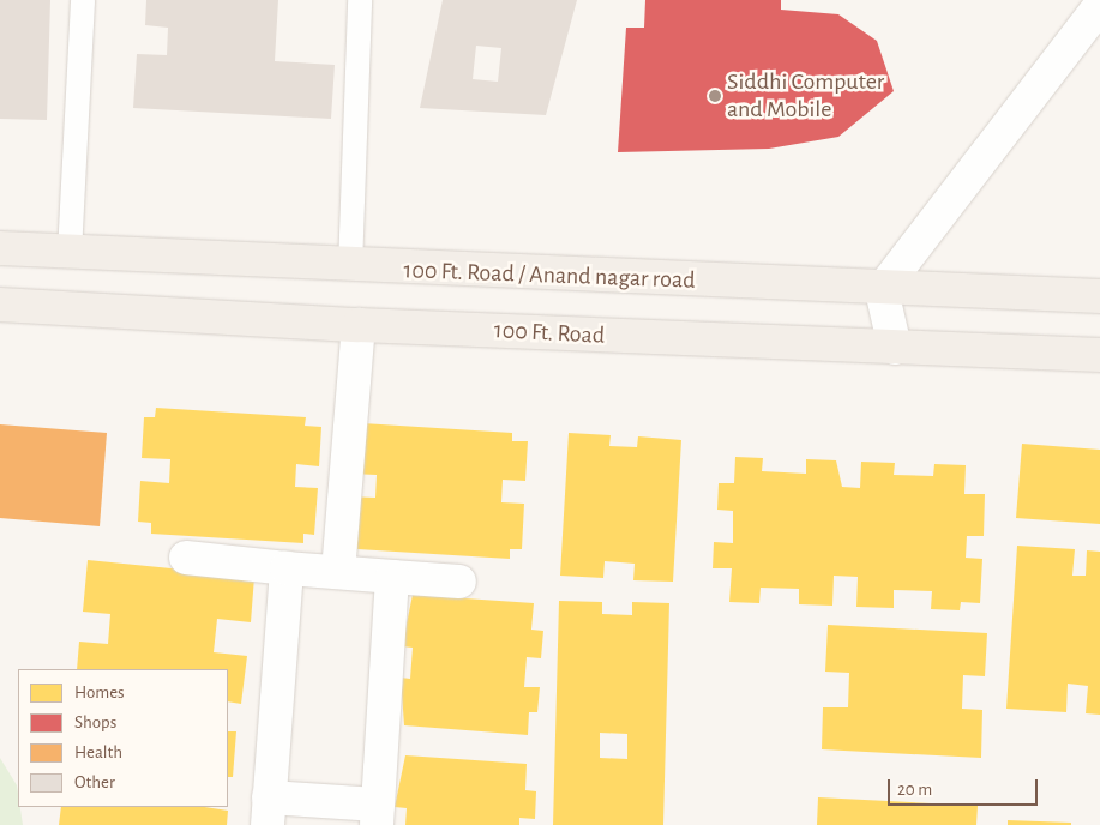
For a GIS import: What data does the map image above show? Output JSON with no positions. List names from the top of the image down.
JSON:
{
  "streets": {
    "main road": ["100 Ft. Road / Anand nagar road", "100 Ft. Road"]
  },
  "places": ["Siddhi Computer and Mobile"],
  "legend": [
    "Homes",
    "Shops",
    "Health",
    "Other"
  ],
  "scale_bar": "20 m"
}
